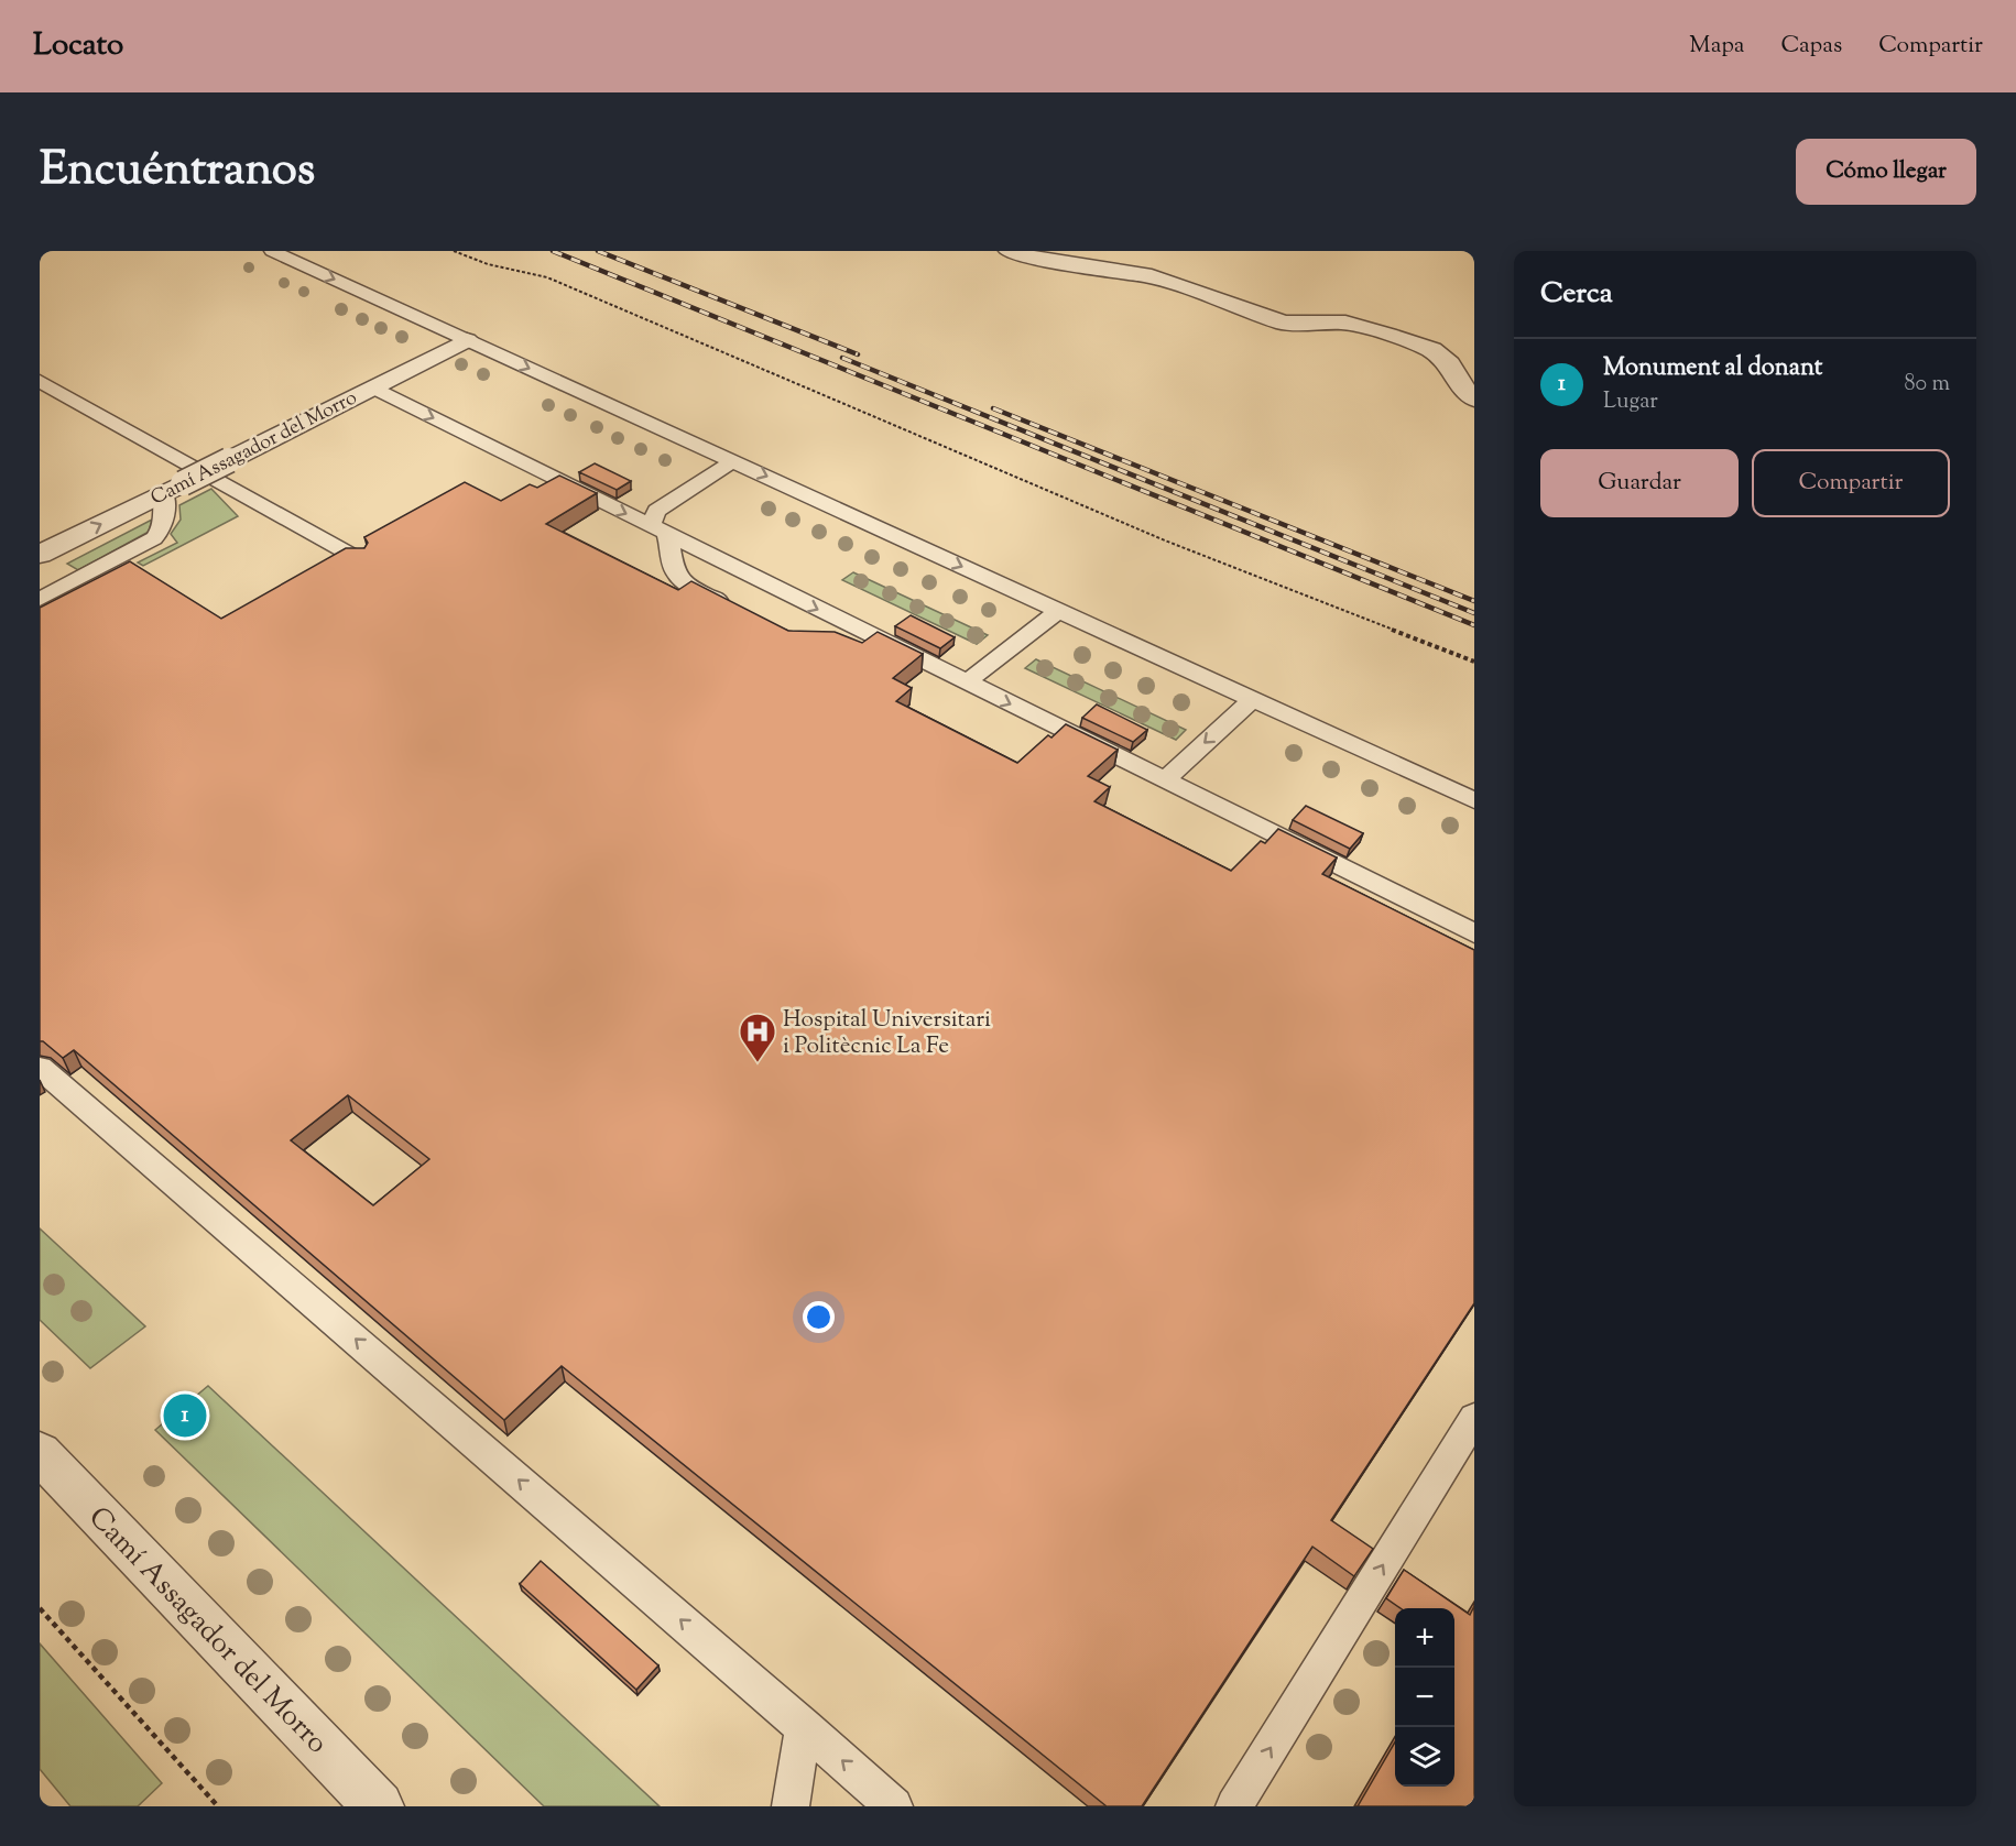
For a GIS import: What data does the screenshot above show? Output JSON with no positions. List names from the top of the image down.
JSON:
{
  "streets": {
    "street": ["Camí Assagador del Morro"]
  },
  "places": {
    "hospital": ["Hospital Universitari i Politècnic La Fe"]
  },
  "page": {
    "header": "Locato",
    "nav": ["Mapa", "Capas", "Compartir"],
    "title": "Encuéntranos",
    "buttons": [
      "Cómo llegar",
      ["Guardar", "Compartir"]
    ],
    "heading": "Cerca",
    "list": [
      {
        "mark": "1",
        "name": "Monument al donant",
        "note": "Lugar",
        "value": "80 m"
      }
    ],
    "pins": "1",
    "map_buttons": ["+", "−"]
  }
}
